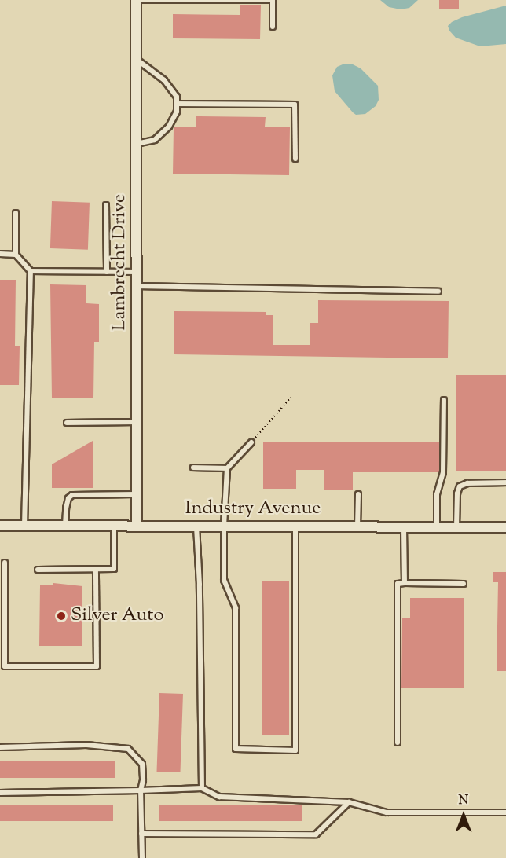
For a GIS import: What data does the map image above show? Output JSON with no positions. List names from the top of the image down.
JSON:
{
  "streets": {
    "street": ["Lambrecht Drive", "Industry Avenue"]
  },
  "crossings": [
    ["Lambrecht Drive", "Industry Avenue"]
  ],
  "places": ["Silver Auto"],
  "north": "top"
}
